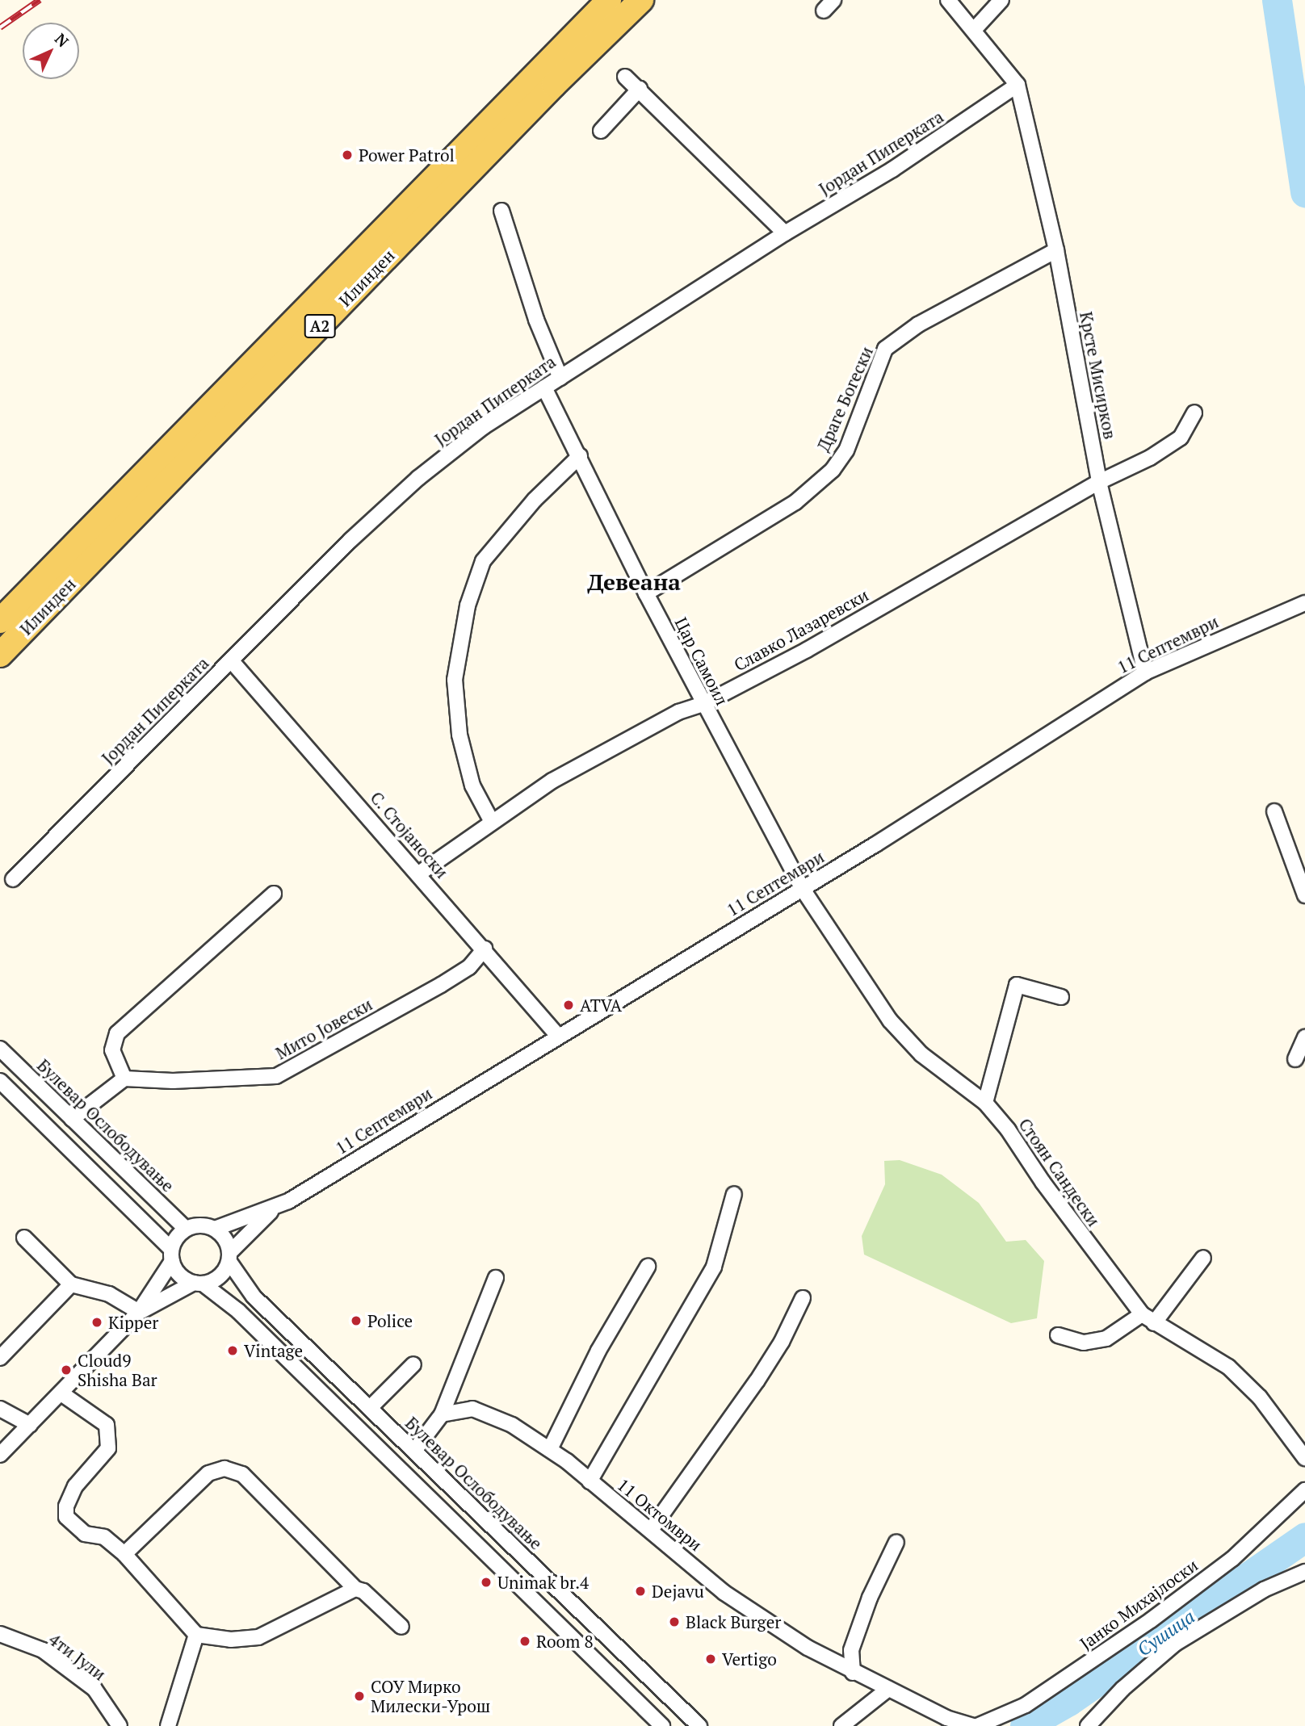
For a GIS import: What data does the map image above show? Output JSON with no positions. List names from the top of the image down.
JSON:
{
  "streets": {
    "main road": ["Илинден", "A2"],
    "street": [
      "Јордан Пиперката",
      "Крсте Мисирков",
      "Драге Богески",
      "Славко Лазаревски",
      "11 Септември",
      "Цар Самоил",
      "С. Стојаноски",
      "Мито Јовески",
      "Булевар Ослободување",
      "Стоян Сандески",
      "11 Октомври",
      "Јанко Михајлоски",
      "4ти Јули"
    ]
  },
  "crossings": [
    ["Јордан Пиперката", "Крсте Мисирков"],
    ["Јордан Пиперката", "Цар Самоил"],
    ["Јордан Пиперката", "С. Стојаноски"],
    ["Крсте Мисирков", "Драге Богески"],
    ["Крсте Мисирков", "Славко Лазаревски"],
    ["Крсте Мисирков", "11 Септември"],
    ["Драге Богески", "Цар Самоил"],
    ["Славко Лазаревски", "Цар Самоил"],
    ["Славко Лазаревски", "С. Стојаноски"],
    ["11 Септември", "Цар Самоил"],
    ["11 Септември", "С. Стојаноски"],
    ["11 Септември", "Булевар Ослободување"],
    ["11 Септември", "Стоян Сандески"],
    ["Цар Самоил", "Стоян Сандески"],
    ["С. Стојаноски", "Мито Јовески"],
    ["11 Октомври", "Јанко Михајлоски"]
  ],
  "districts": ["Девеана"],
  "water": ["Сушица"],
  "places": [
    "Power Patrol",
    "ATVA",
    "Police",
    "Kipper",
    "Vintage",
    "Cloud9 Shisha Bar",
    "Unimak br.4",
    "Dejavu",
    "Black Burger",
    "Room 8",
    "Vertigo",
    "СОУ Мирко Милески-Урош"
  ],
  "north": "top right"
}
